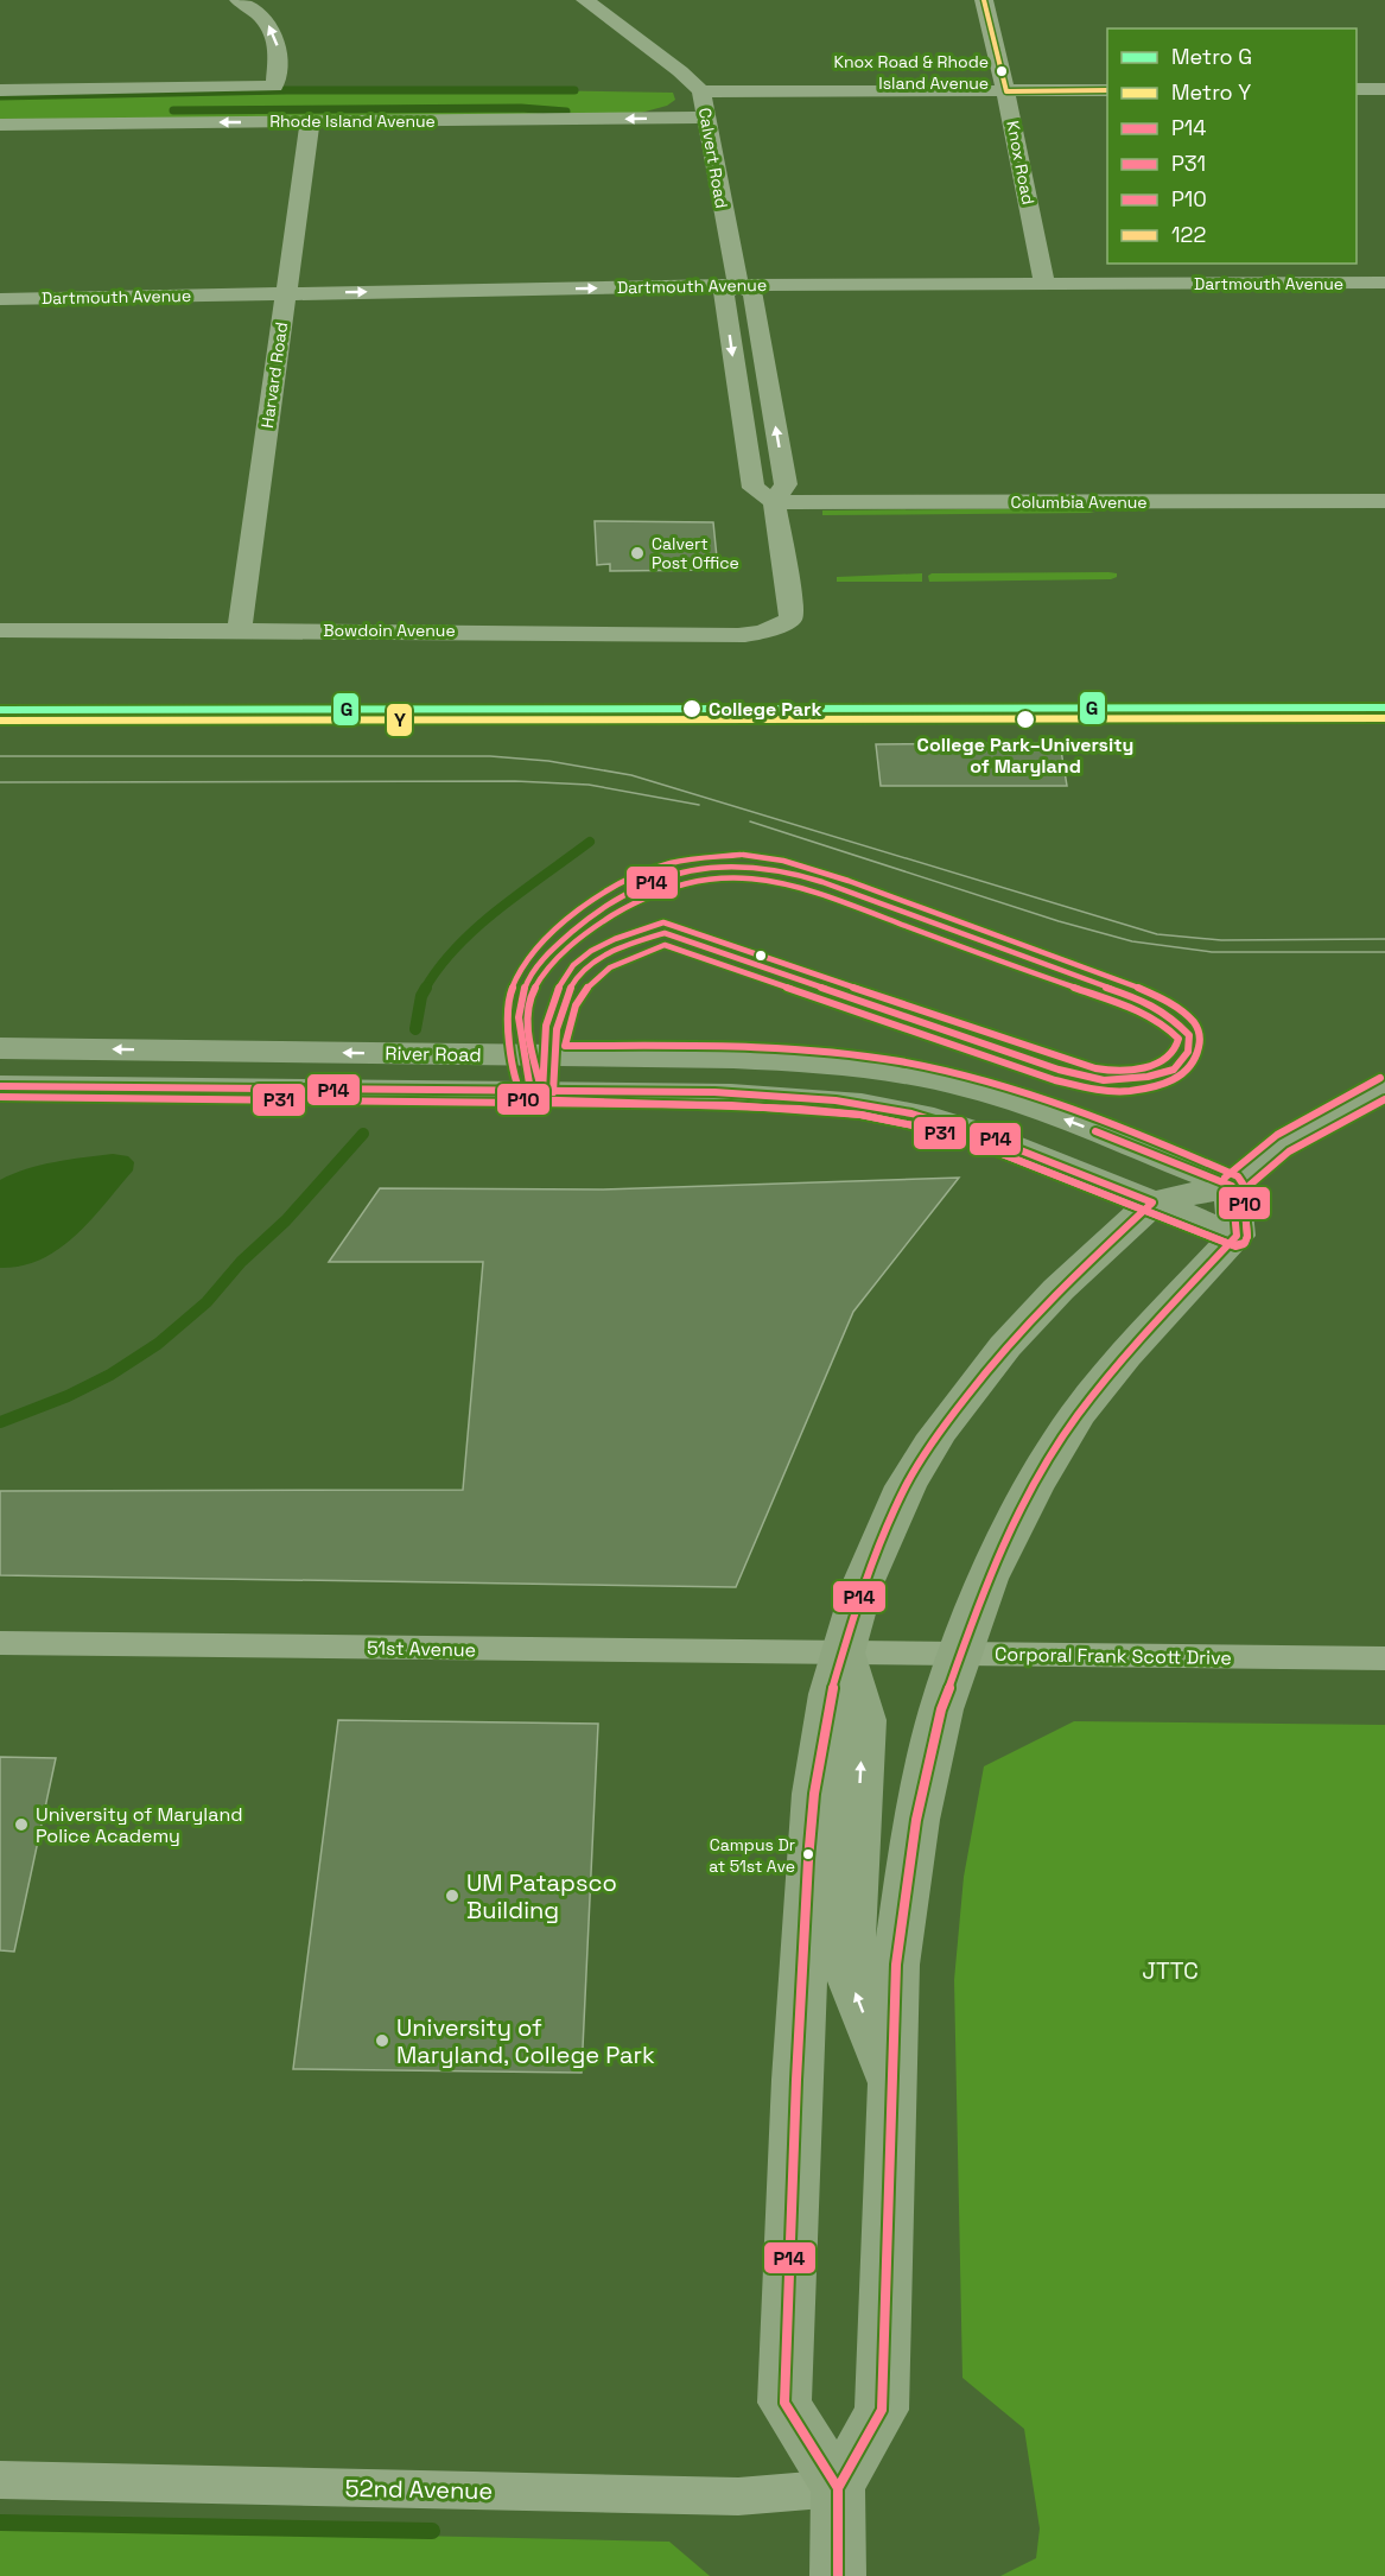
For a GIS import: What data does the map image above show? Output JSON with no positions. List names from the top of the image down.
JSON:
{
  "streets": {
    "main road": ["River Road"],
    "street": [
      "Rhode Island Avenue",
      "Calvert Road",
      "Knox Road",
      "Dartmouth Avenue",
      "Harvard Road",
      "Columbia Avenue",
      "Bowdoin Avenue",
      "51st Avenue",
      "Corporal Frank Scott Drive",
      "52nd Avenue"
    ]
  },
  "crossings": [
    ["Rhode Island Avenue", "Calvert Road"],
    ["Rhode Island Avenue", "Harvard Road"],
    ["Calvert Road", "Dartmouth Avenue"],
    ["Calvert Road", "Columbia Avenue"],
    ["Calvert Road", "Bowdoin Avenue"],
    ["Knox Road", "Dartmouth Avenue"],
    ["Dartmouth Avenue", "Harvard Road"],
    ["Harvard Road", "Bowdoin Avenue"],
    ["51st Avenue", "Corporal Frank Scott Drive"]
  ],
  "parks": ["JTTC"],
  "places": [
    "Knox Road & Rhode Island Avenue",
    "Calvert Post Office",
    "College Park",
    "College Park–University of Maryland",
    "University of Maryland Police Academy",
    "Campus Dr at 51st Ave",
    "UM Patapsco Building",
    "University of Maryland, College Park"
  ],
  "lines": [
    "transit line 122",
    "metro line G",
    "metro line Y",
    "transit line P10",
    "transit line P14",
    "transit line P31"
  ],
  "legend": [
    "Metro G",
    "Metro Y",
    "P14",
    "P31",
    "P10",
    "122"
  ]
}
